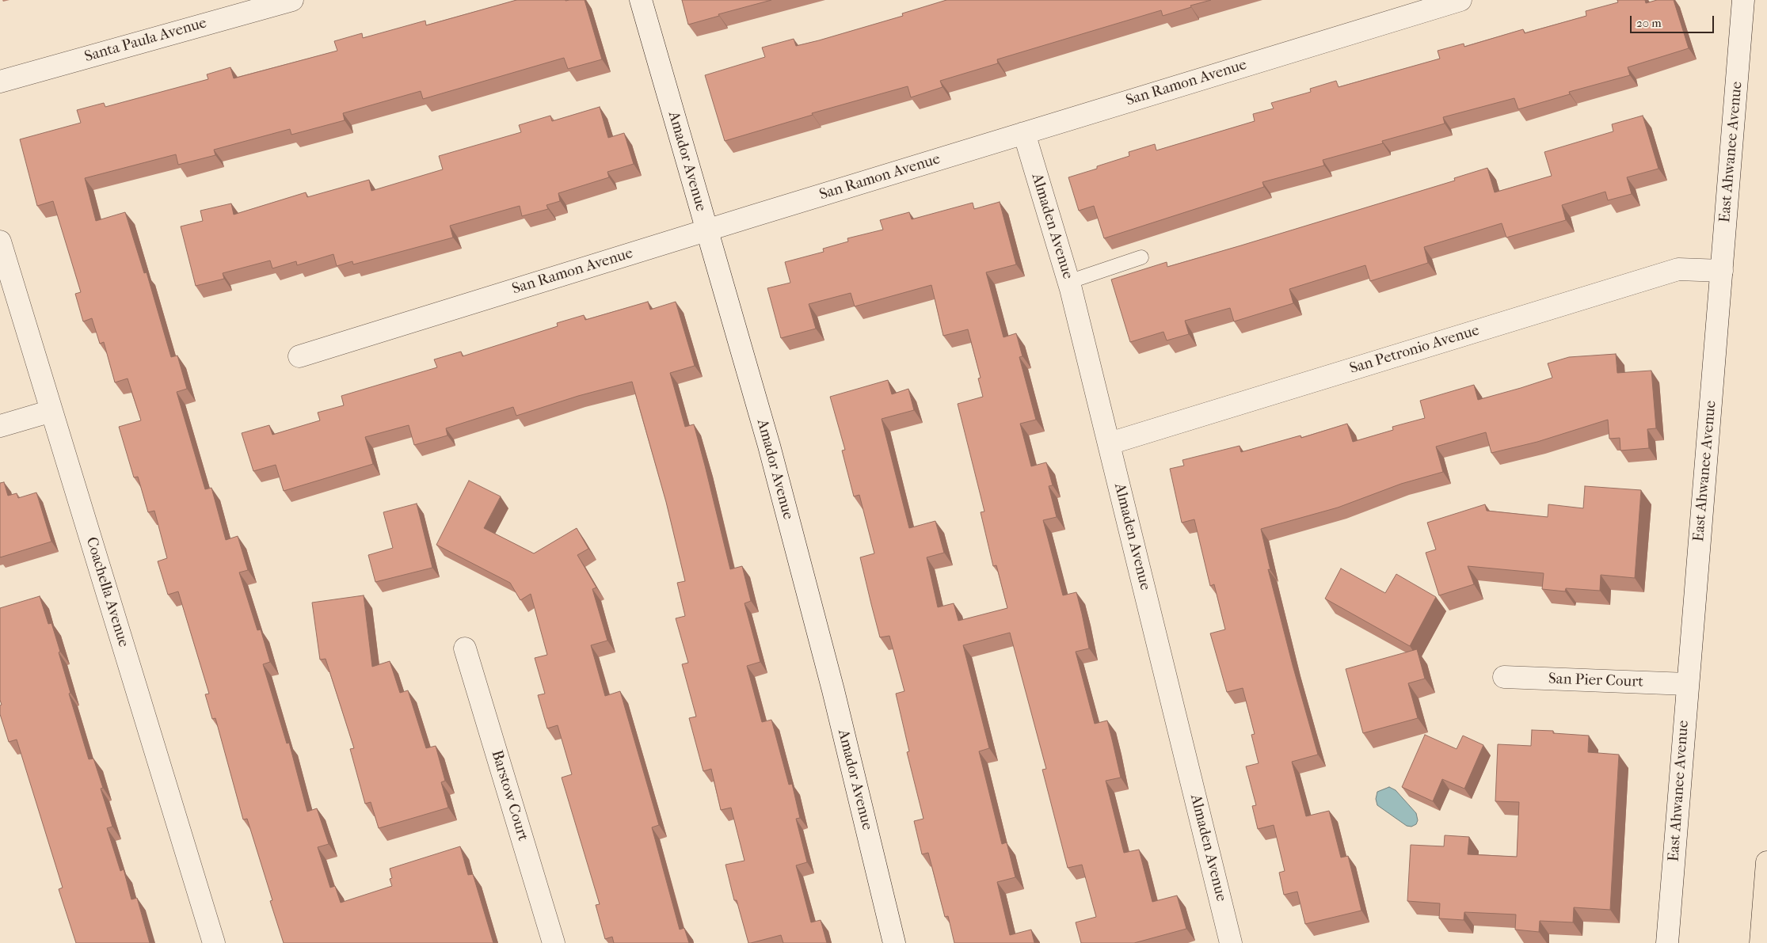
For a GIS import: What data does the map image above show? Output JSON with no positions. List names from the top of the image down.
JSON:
{
  "streets": {
    "street": [
      "Santa Paula Avenue",
      "San Ramon Avenue",
      "East Ahwanee Avenue",
      "Amador Avenue",
      "Almaden Avenue",
      "San Petronio Avenue",
      "Coachella Avenue",
      "San Pier Court",
      "Barstow Court"
    ]
  },
  "crossings": [
    ["San Ramon Avenue", "Amador Avenue"],
    ["San Ramon Avenue", "Almaden Avenue"],
    ["East Ahwanee Avenue", "San Petronio Avenue"],
    ["East Ahwanee Avenue", "San Pier Court"],
    ["Almaden Avenue", "San Petronio Avenue"]
  ],
  "scale_bar": "20 m"
}
